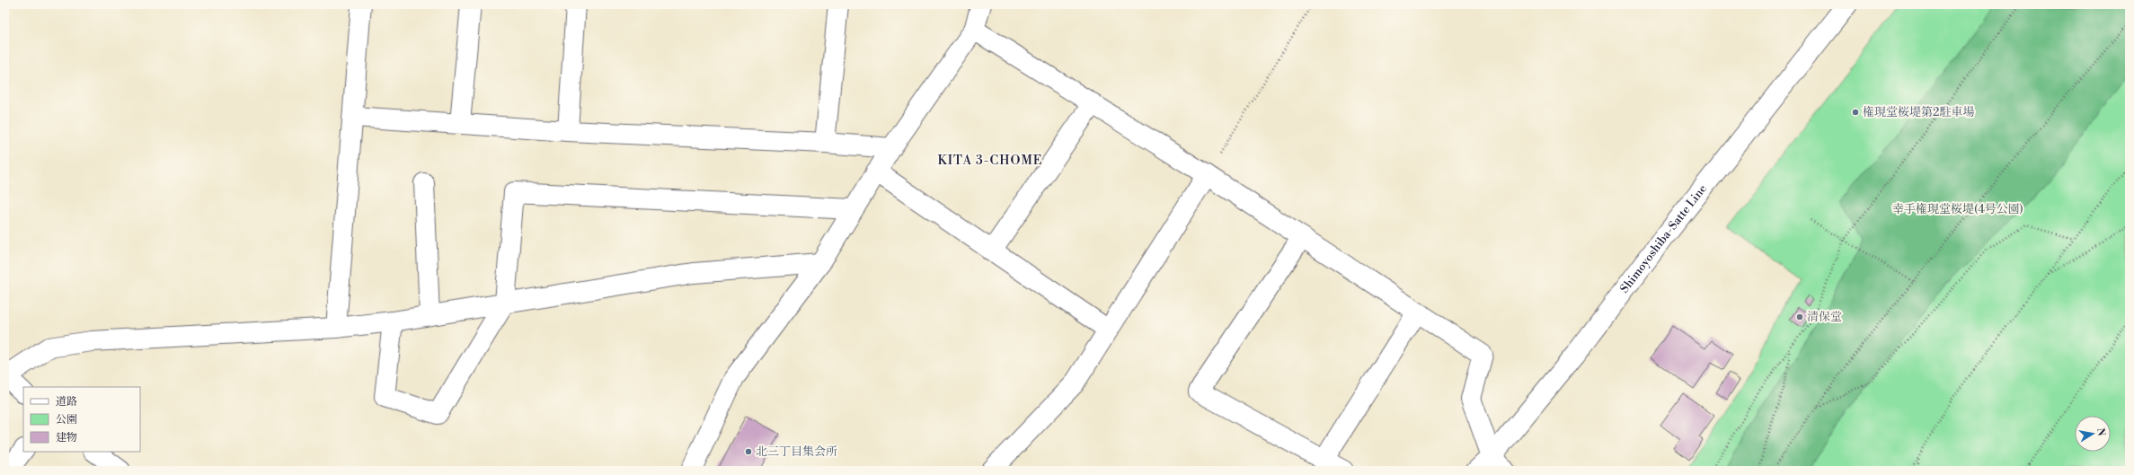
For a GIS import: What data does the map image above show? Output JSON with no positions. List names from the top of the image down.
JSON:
{
  "streets": {
    "street": ["Shimoyoshiba-Satte Line"]
  },
  "districts": ["KITA 3-CHOME"],
  "parks": ["幸手権現堂桜堤(4号公園)"],
  "places": ["権現堂桜堤第2駐車場", "清保堂", "北三丁目集会所"],
  "legend": ["道路", "公園", "建物"],
  "north": "right"
}
